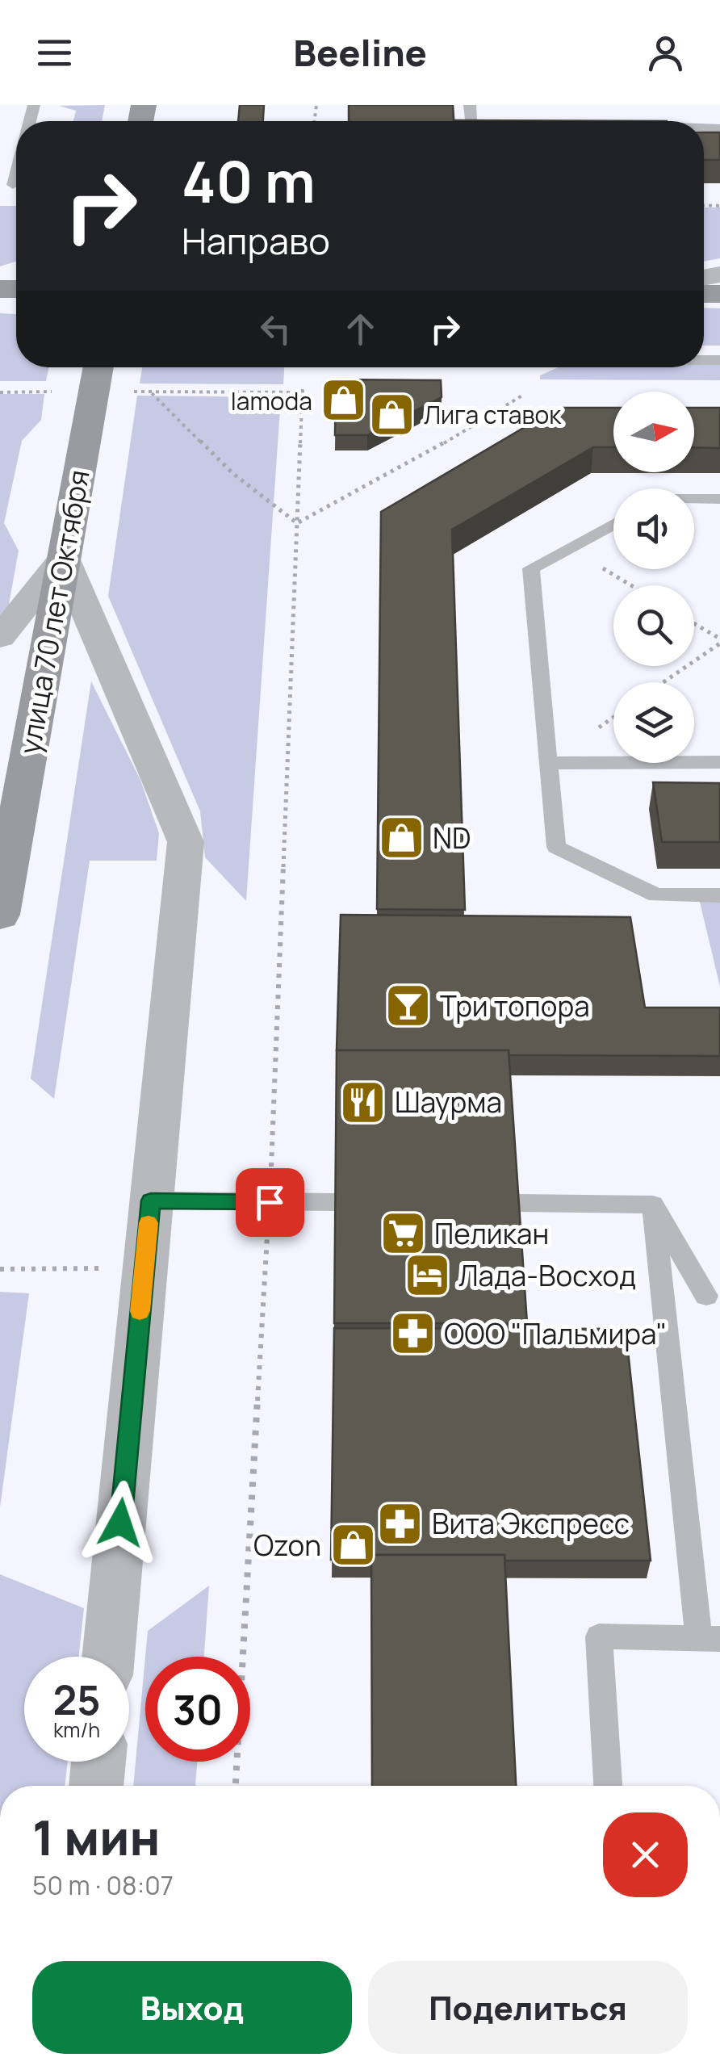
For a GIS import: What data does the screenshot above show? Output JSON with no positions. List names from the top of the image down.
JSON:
{
  "streets": {
    "main road": ["улица 70 лет Октября"]
  },
  "places": {
    "shop": [
      "lamoda",
      "Лига ставок",
      "ND",
      "Ozon"
    ],
    "bar": ["Три топора"],
    "restaurant": ["Шаурма"],
    "supermarket": ["Пеликан"],
    "hotel": ["Лада-Восход"],
    "pharmacy": ["ООО \"Пальмира\"", "Вита Экспресс"]
  },
  "north": "right",
  "page": {
    "header": "Beeline",
    "turn": ["40 m", "Направо"],
    "speed": "25 km/h",
    "limit": "30",
    "heading": ["1 мин", "50 m · 08:07"],
    "buttons": ["Выход", "Поделиться"]
  }
}
